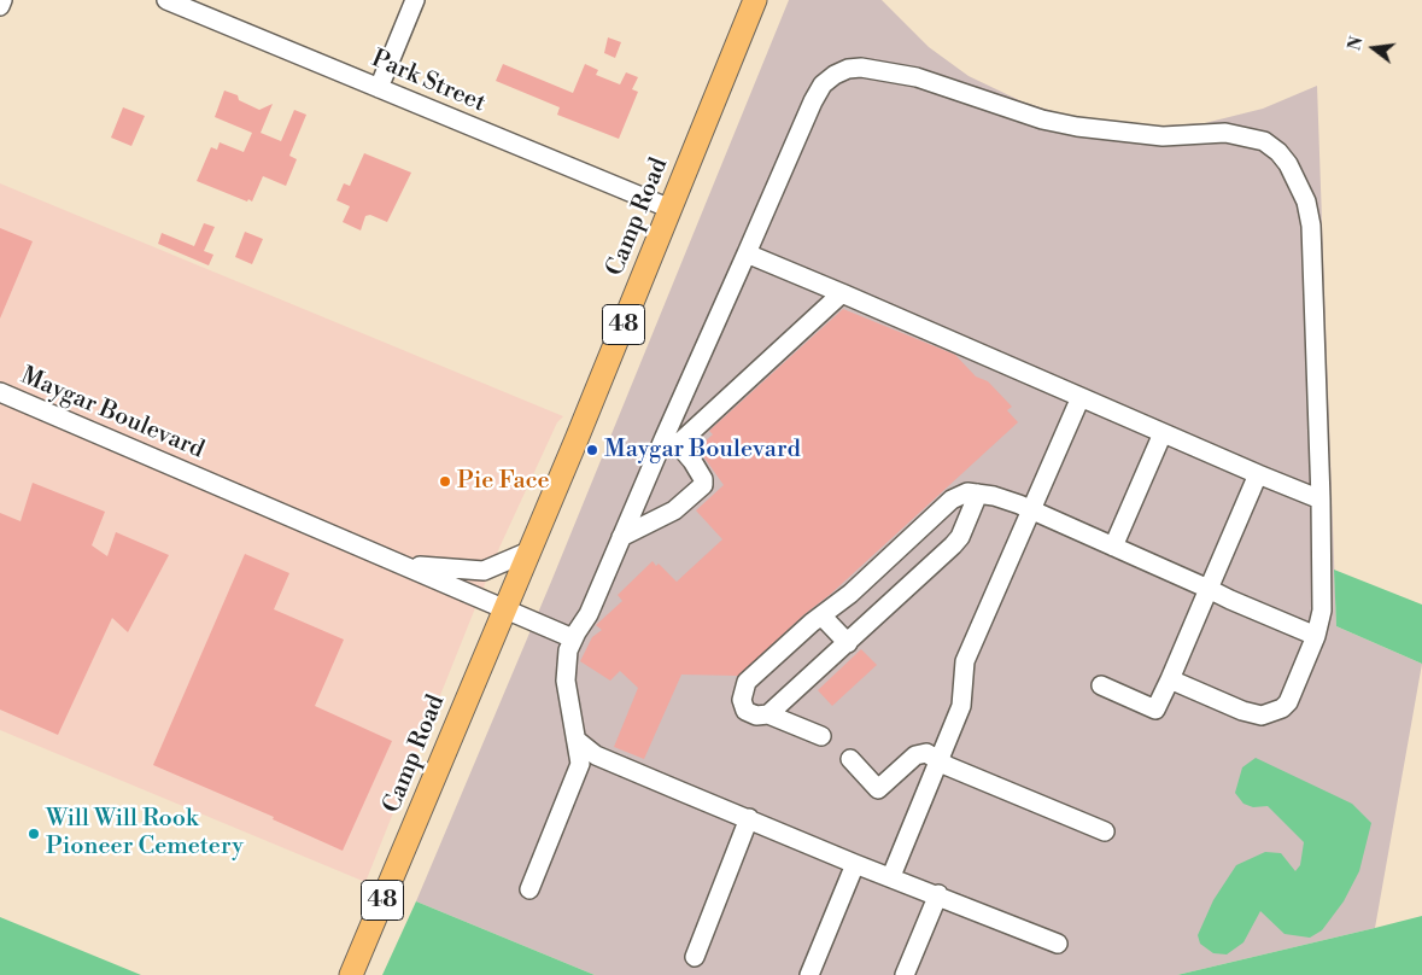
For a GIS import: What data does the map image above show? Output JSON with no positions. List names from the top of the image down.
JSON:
{
  "streets": {
    "main road": ["Camp Road", "48"],
    "street": ["Park Street", "Maygar Boulevard"]
  },
  "crossings": [
    ["Park Street", "Camp Road"],
    ["Camp Road", "Maygar Boulevard"]
  ],
  "places": ["Maygar Boulevard", "Pie Face", "Will Will Rook Pioneer Cemetery"],
  "north": "left"
}
